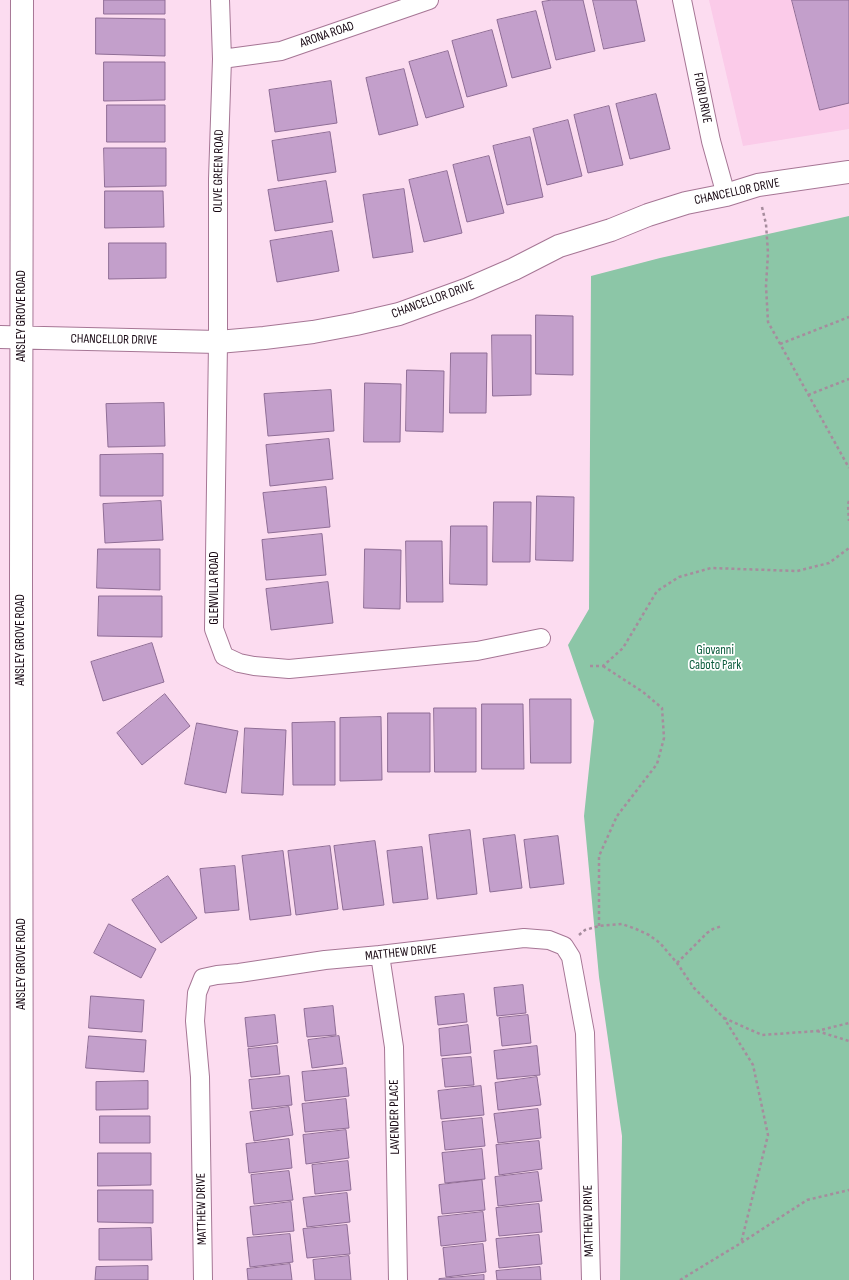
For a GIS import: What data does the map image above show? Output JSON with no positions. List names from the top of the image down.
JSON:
{
  "streets": {
    "street": [
      "ARONA ROAD",
      "FIORI DRIVE",
      "OLIVE GREEN ROAD",
      "CHANCELLOR DRIVE",
      "ANSLEY GROVE ROAD",
      "GLENVILLA ROAD",
      "MATTHEW DRIVE",
      "LAVENDER PLACE"
    ]
  },
  "crossings": [
    ["ARONA ROAD", "OLIVE GREEN ROAD"],
    ["FIORI DRIVE", "CHANCELLOR DRIVE"],
    ["OLIVE GREEN ROAD", "CHANCELLOR DRIVE"],
    ["OLIVE GREEN ROAD", "GLENVILLA ROAD"],
    ["CHANCELLOR DRIVE", "ANSLEY GROVE ROAD"],
    ["CHANCELLOR DRIVE", "GLENVILLA ROAD"],
    ["MATTHEW DRIVE", "LAVENDER PLACE"]
  ],
  "parks": ["Giovanni Caboto Park"]
}
